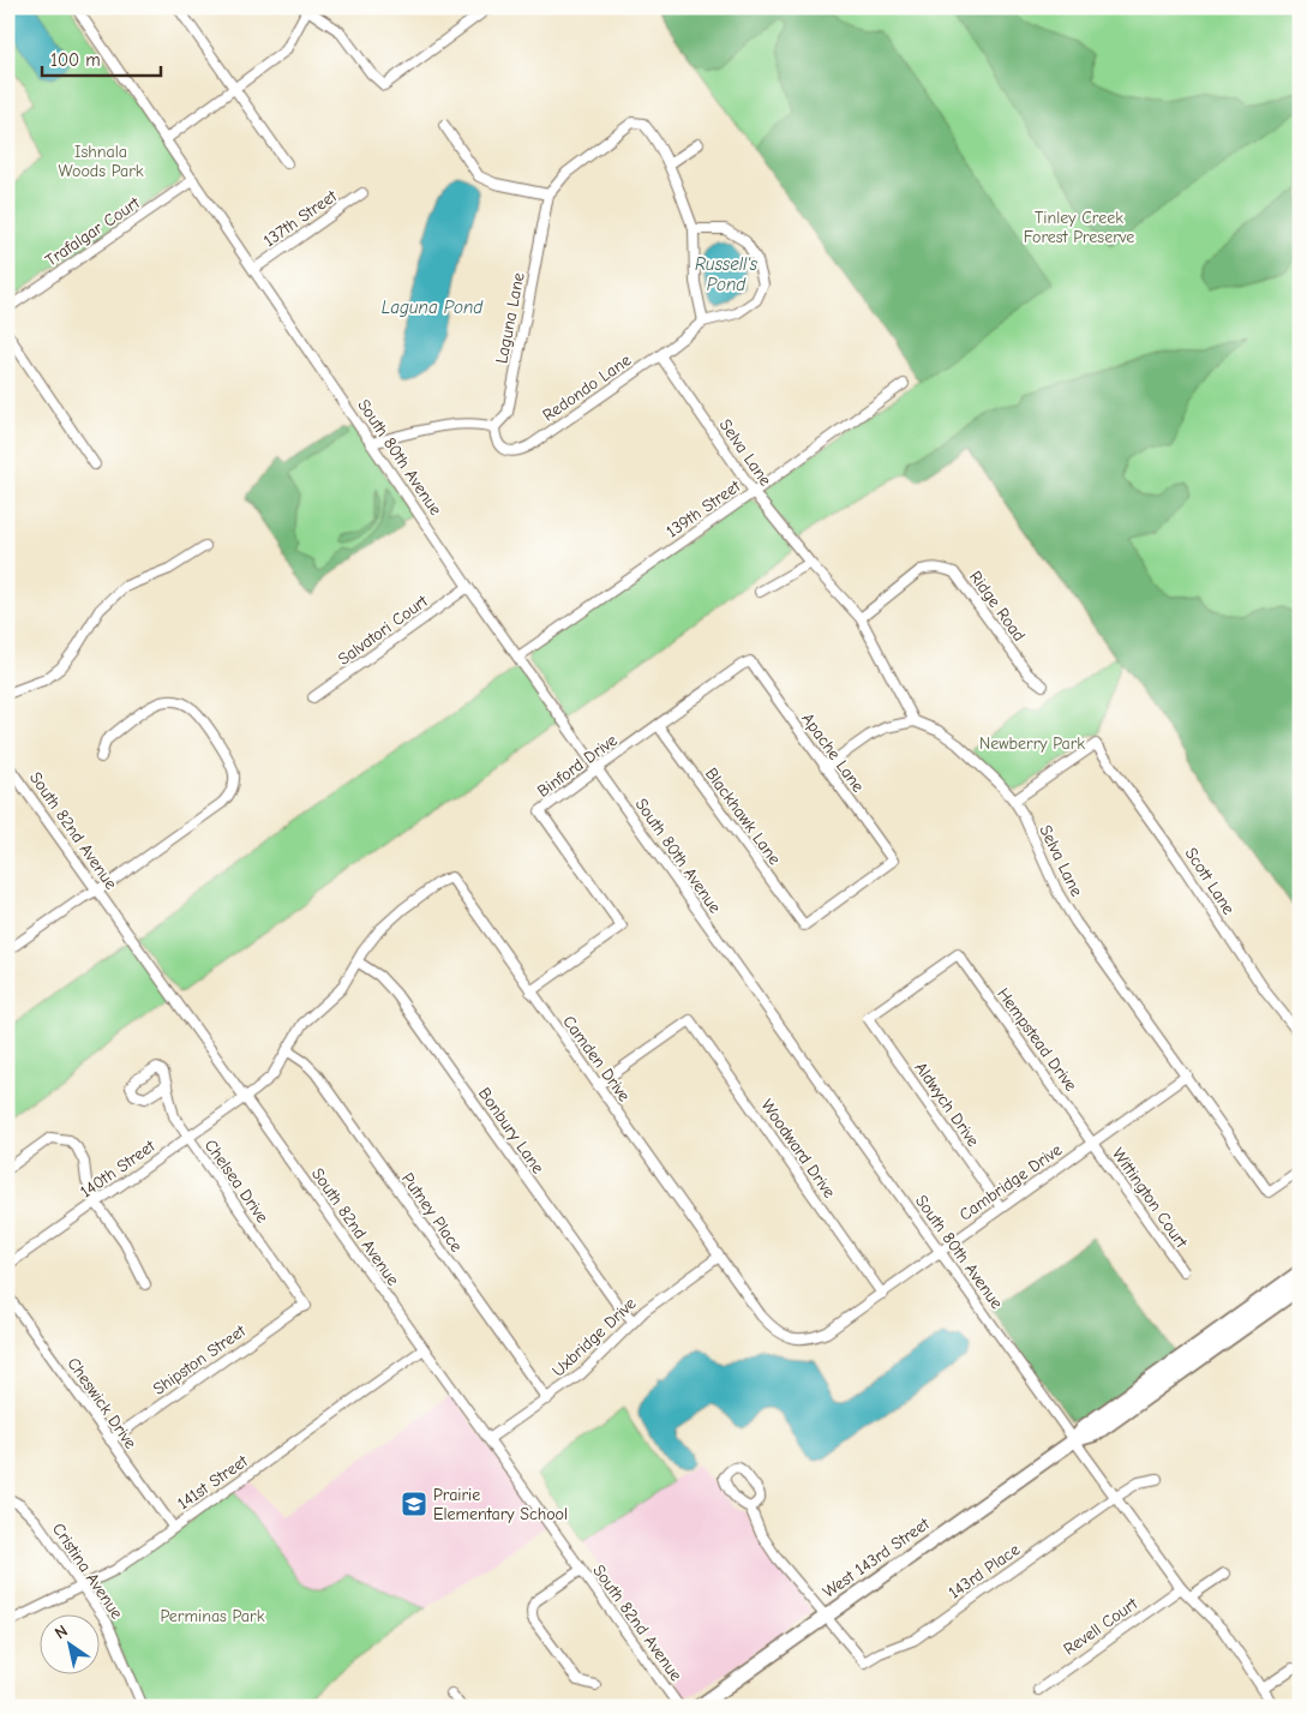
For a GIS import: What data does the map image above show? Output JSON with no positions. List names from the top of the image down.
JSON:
{
  "streets": {
    "main road": ["West 143rd Street"],
    "street": [
      "137th Street",
      "Trafalgar Court",
      "Laguna Lane",
      "Redondo Lane",
      "Selva Lane",
      "South 80th Avenue",
      "139th Street",
      "Ridge Road",
      "Salvatori Court",
      "Apache Lane",
      "Binford Drive",
      "Blackhawk Lane",
      "South 82nd Avenue",
      "Scott Lane",
      "Hempstead Drive",
      "Camden Drive",
      "Aldwych Drive",
      "Bonbury Lane",
      "Woodward Drive",
      "140th Street",
      "Chelsea Drive",
      "Cambridge Drive",
      "Wittington Court",
      "Putney Place",
      "Uxbridge Drive",
      "Shipston Street",
      "Cheswick Drive",
      "141st Street",
      "Cristina Avenue",
      "143rd Place",
      "Revell Court"
    ]
  },
  "crossings": [
    ["137th Street", "South 80th Avenue"],
    ["Trafalgar Court", "South 80th Avenue"],
    ["Laguna Lane", "Redondo Lane"],
    ["Redondo Lane", "Selva Lane"],
    ["Selva Lane", "139th Street"],
    ["Selva Lane", "Ridge Road"],
    ["Selva Lane", "Scott Lane"],
    ["Selva Lane", "Cambridge Drive"],
    ["South 80th Avenue", "139th Street"],
    ["South 80th Avenue", "Salvatori Court"],
    ["South 80th Avenue", "Binford Drive"],
    ["South 80th Avenue", "Cambridge Drive"],
    ["South 80th Avenue", "West 143rd Street"],
    ["South 80th Avenue", "143rd Place"],
    ["South 80th Avenue", "Revell Court"],
    ["Apache Lane", "Binford Drive"],
    ["Apache Lane", "Blackhawk Lane"],
    ["Binford Drive", "Blackhawk Lane"],
    ["Binford Drive", "Camden Drive"],
    ["South 82nd Avenue", "140th Street"],
    ["South 82nd Avenue", "Uxbridge Drive"],
    ["South 82nd Avenue", "141st Street"],
    ["Hempstead Drive", "Aldwych Drive"],
    ["Hempstead Drive", "Cambridge Drive"],
    ["Hempstead Drive", "Wittington Court"],
    ["Camden Drive", "Bonbury Lane"],
    ["Camden Drive", "Woodward Drive"],
    ["Camden Drive", "Cambridge Drive"],
    ["Camden Drive", "Uxbridge Drive"],
    ["Aldwych Drive", "Cambridge Drive"],
    ["Bonbury Lane", "Uxbridge Drive"],
    ["Woodward Drive", "Cambridge Drive"],
    ["140th Street", "Chelsea Drive"],
    ["Chelsea Drive", "Shipston Street"],
    ["Cambridge Drive", "Wittington Court"],
    ["Cambridge Drive", "Uxbridge Drive"],
    ["Putney Place", "Uxbridge Drive"],
    ["Shipston Street", "Cheswick Drive"],
    ["Cheswick Drive", "141st Street"],
    ["141st Street", "Cristina Avenue"],
    ["West 143rd Street", "143rd Place"]
  ],
  "water": ["Russell's Pond", "Laguna Pond"],
  "parks": [
    "Ishnala Woods Park",
    "Tinley Creek Forest Preserve",
    "Newberry Park",
    "Perminas Park"
  ],
  "places": {
    "school or university": ["Prairie Elementary School"]
  },
  "scale_bar": "100 m",
  "north": "top left"
}
